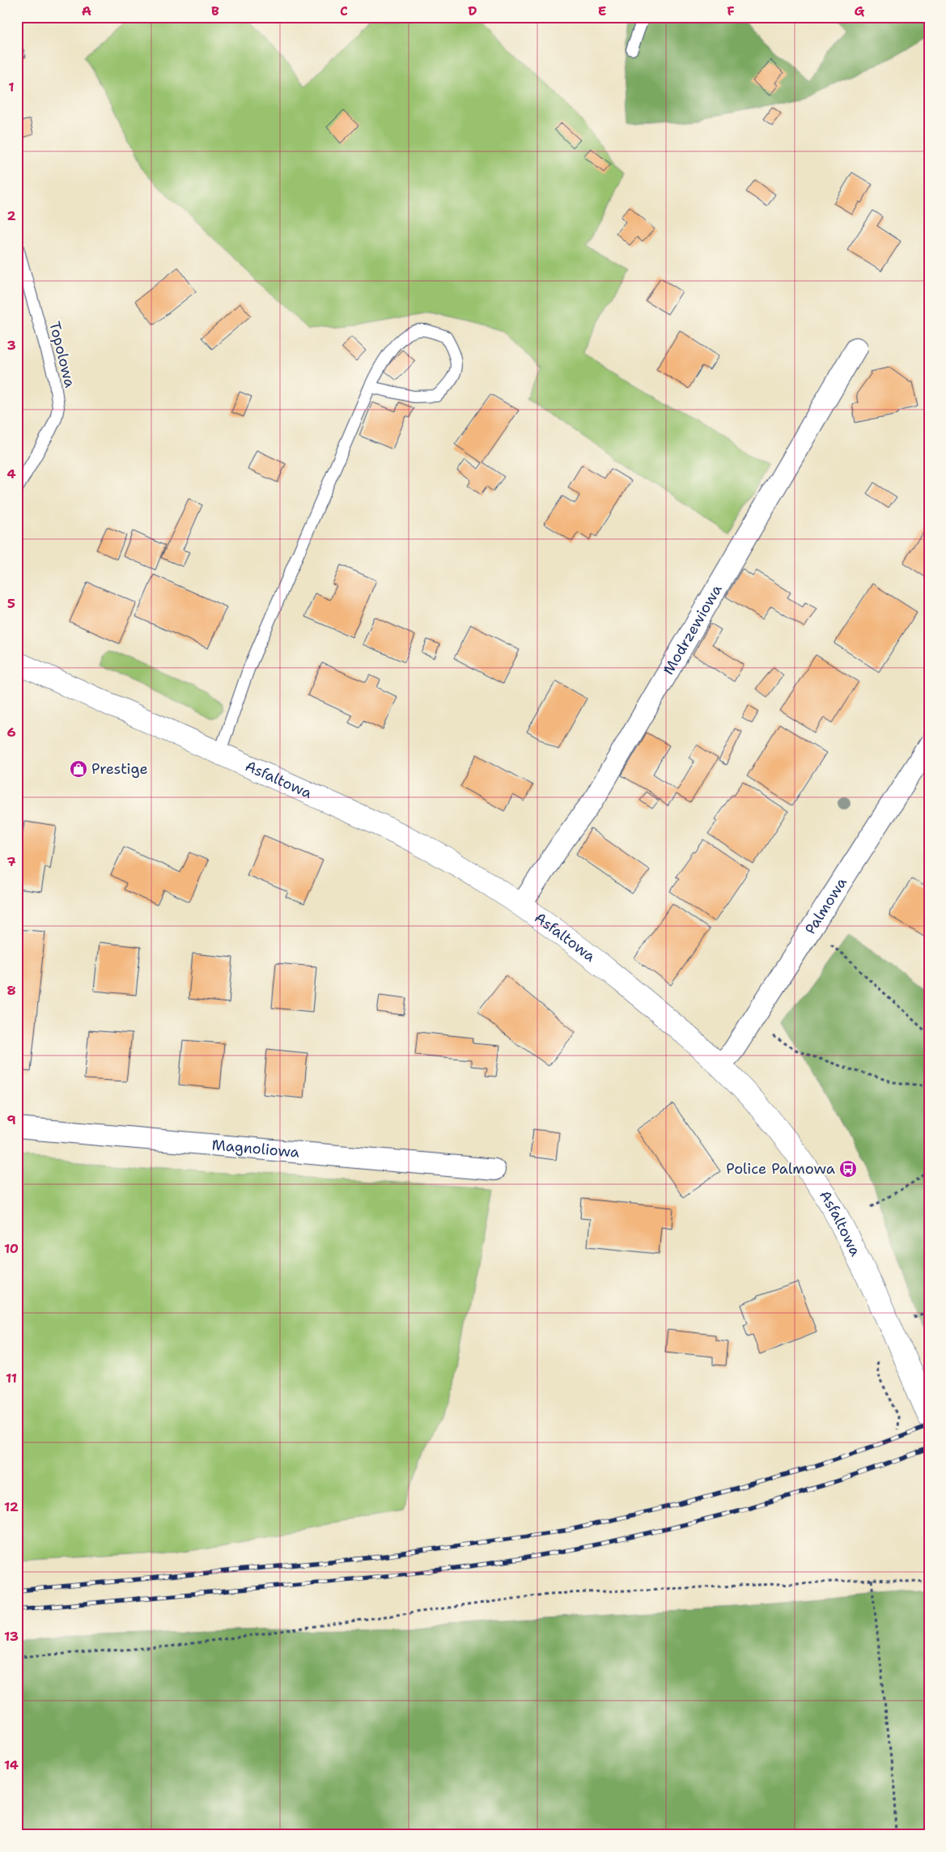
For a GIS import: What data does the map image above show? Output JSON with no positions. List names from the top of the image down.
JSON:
{
  "streets": {
    "street": [
      "Modrzewiowa",
      "Asfaltowa",
      "Palmowa",
      "Magnoliowa"
    ],
    "lane": ["Topolowa"]
  },
  "crossings": [
    ["Modrzewiowa", "Asfaltowa"],
    ["Asfaltowa", "Palmowa"]
  ],
  "places": {
    "shop": ["Prestige"],
    "bus stop": ["Police Palmowa"]
  },
  "grid": {
    "columns": [
      "A",
      "B",
      "C",
      "D",
      "E",
      "F",
      "G"
    ],
    "rows": [
      "1",
      "2",
      "3",
      "4",
      "5",
      "6",
      "7",
      "8",
      "9",
      "10",
      "11",
      "12",
      "13",
      "14"
    ]
  }
}
